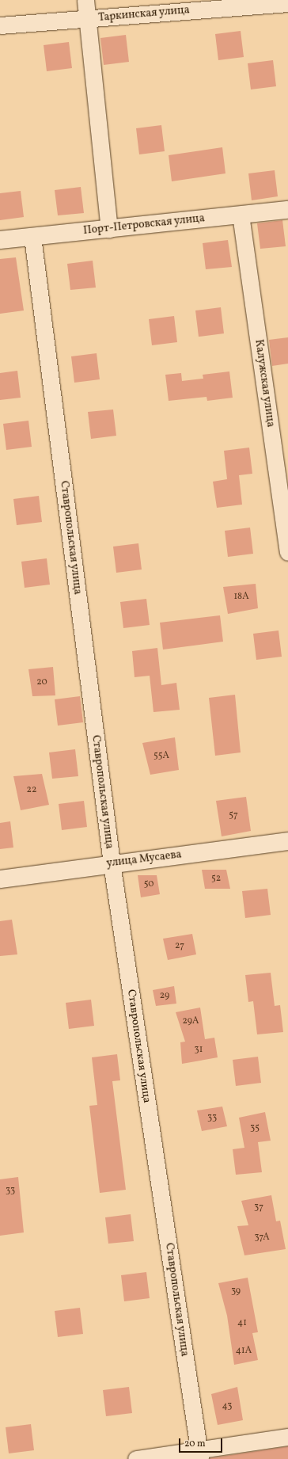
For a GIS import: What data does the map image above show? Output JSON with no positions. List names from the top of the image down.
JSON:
{
  "streets": {
    "street": [
      "Таркинская улица",
      "Порт-Петровская улица",
      "Калужская улица",
      "Ставропольская улица",
      "улица Мусаева"
    ]
  },
  "crossings": [
    ["Порт-Петровская улица", "Калужская улица"],
    ["Порт-Петровская улица", "Ставропольская улица"],
    ["Ставропольская улица", "улица Мусаева"]
  ],
  "house_numbers": [
    "18А",
    "20",
    "55А",
    "22",
    "57",
    "52",
    "50",
    "27",
    "29",
    "29А",
    "31",
    "33",
    "35",
    "33",
    "37",
    "37А",
    "39",
    "41",
    "41А",
    "43"
  ],
  "scale_bar": "20 m"
}
